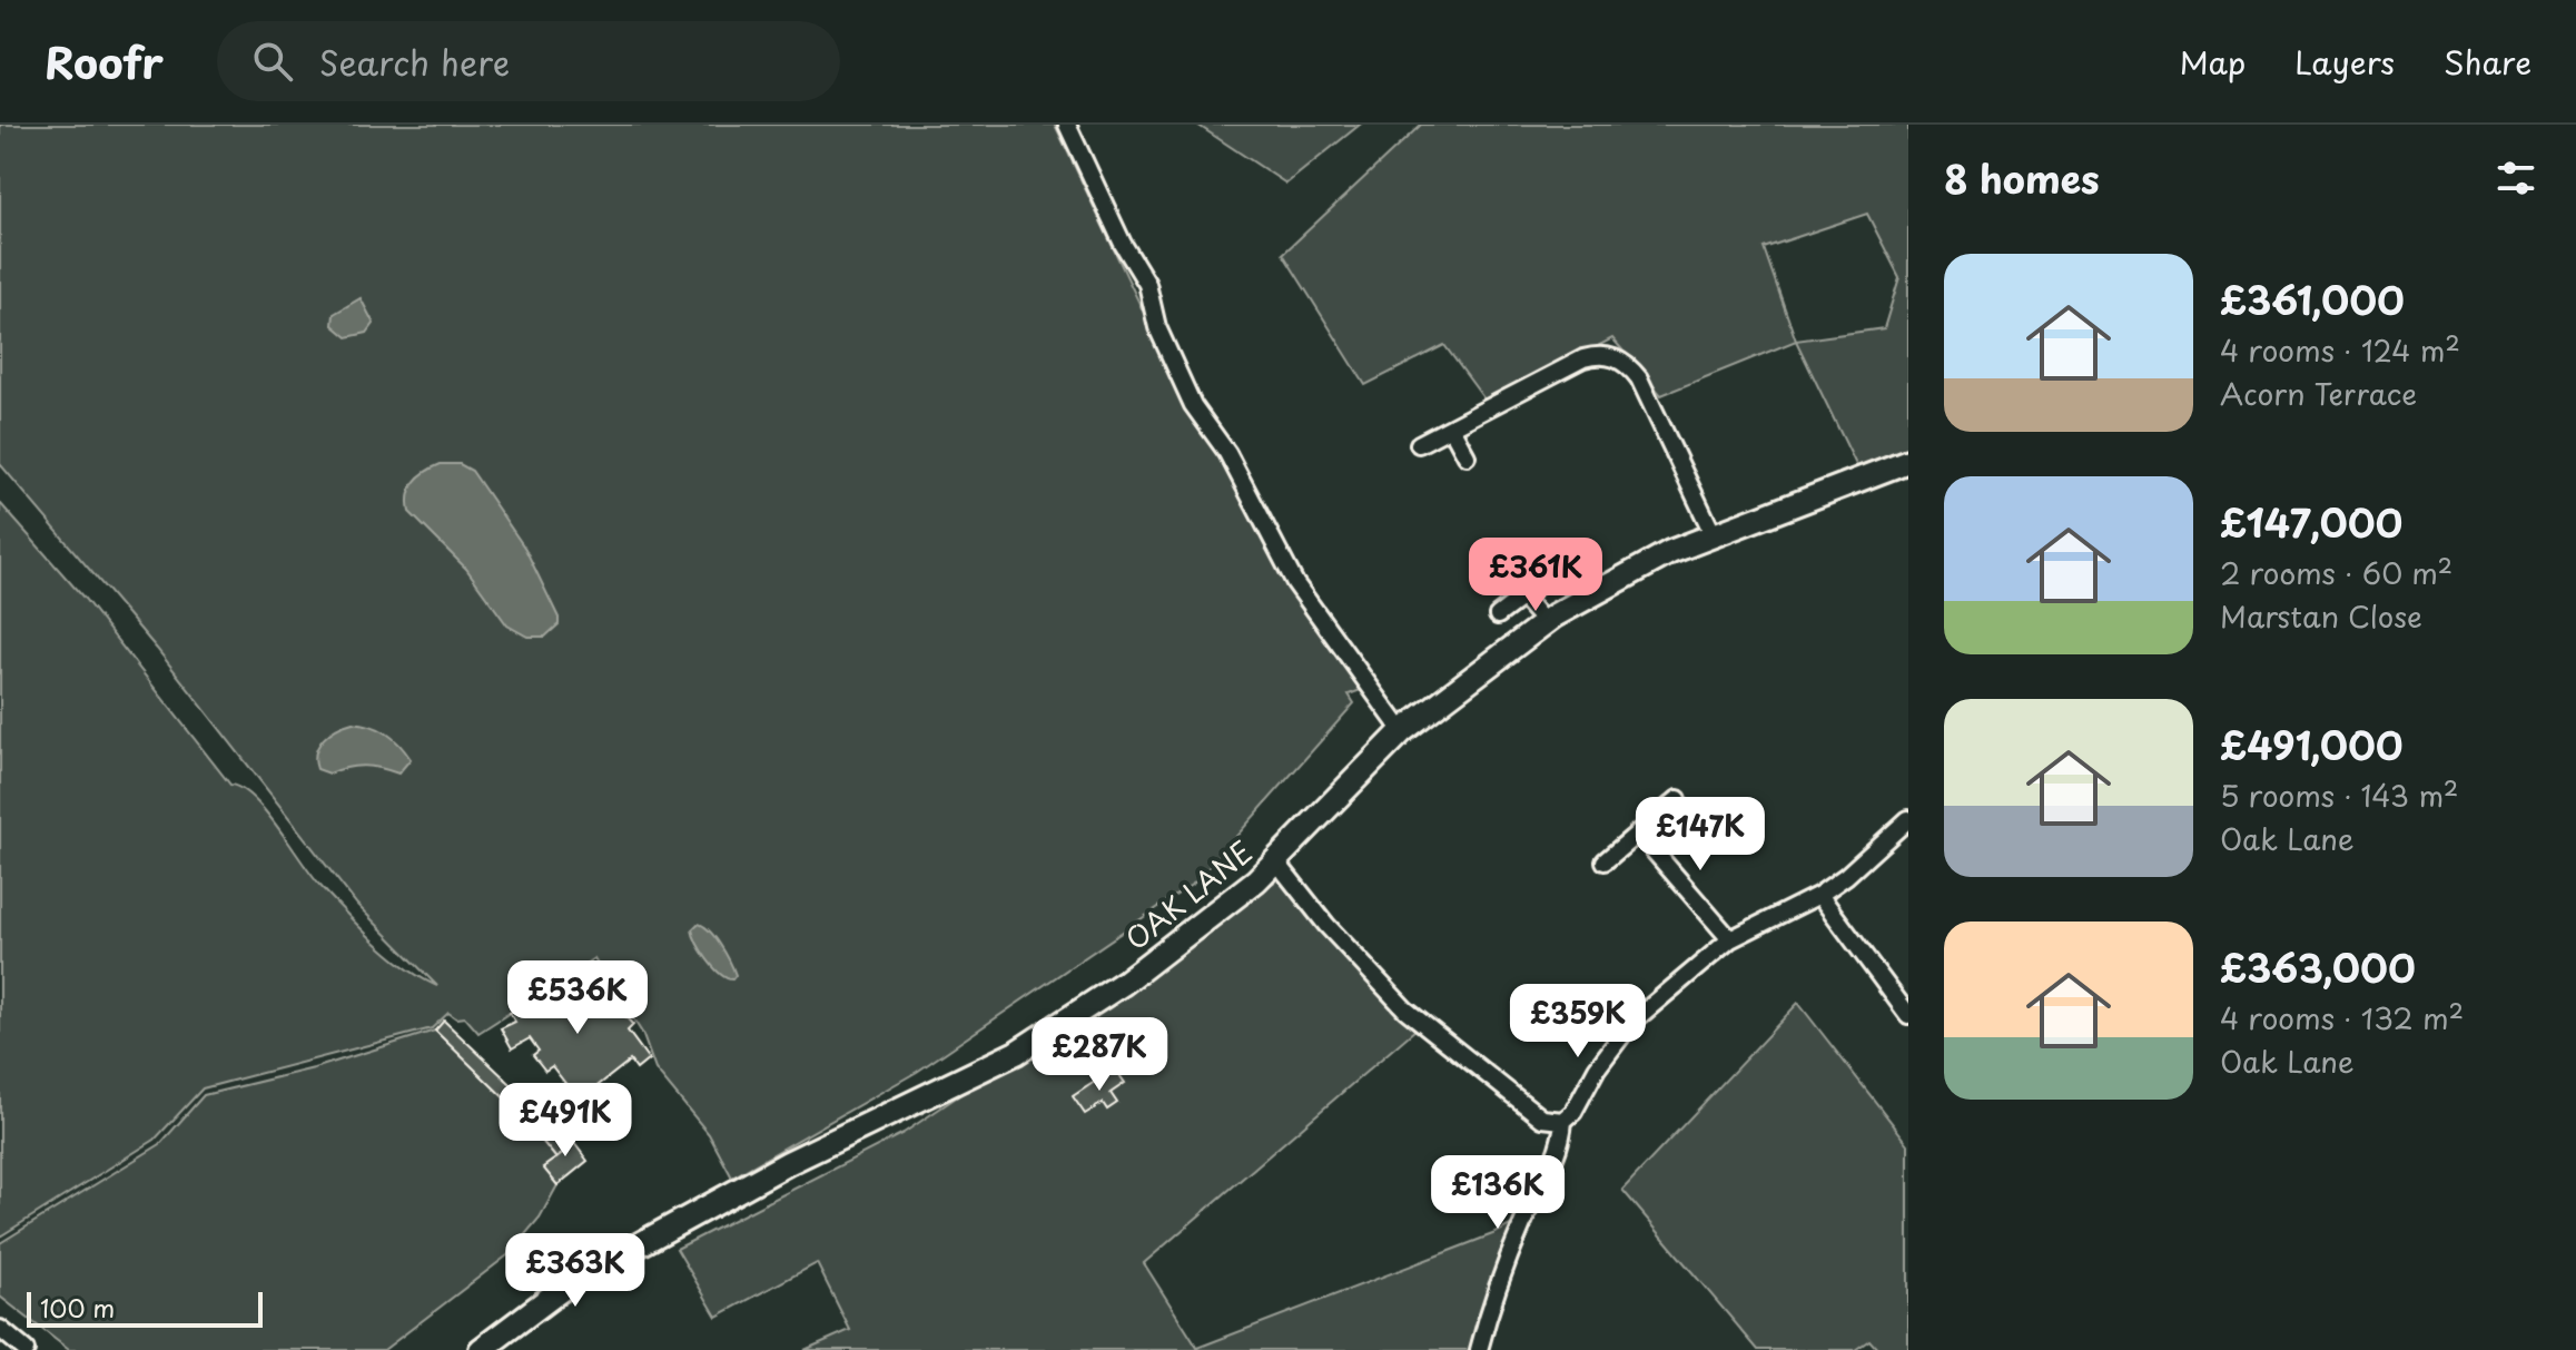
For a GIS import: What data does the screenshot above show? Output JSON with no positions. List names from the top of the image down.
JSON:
{
  "streets": {
    "street": ["OAK LANE"]
  },
  "scale_bar": "100 m",
  "page": {
    "header": "Roofr",
    "search": "Search here",
    "nav": ["Map", "Layers", "Share"],
    "heading": "8 homes",
    "list": [
      {
        "name": "£361,000",
        "note": "4 rooms · 124 m² · Acorn Terrace"
      },
      {
        "name": "£147,000",
        "note": "2 rooms · 60 m² · Marstan Close"
      },
      {
        "name": "£491,000",
        "note": "5 rooms · 143 m² · Oak Lane"
      },
      {
        "name": "£363,000",
        "note": "4 rooms · 132 m² · Oak Lane"
      }
    ],
    "price": [
      "£361K",
      "£147K",
      "£536K",
      "£359K",
      "£287K",
      "£491K",
      "£136K",
      "£363K"
    ],
    "scale": "100 m"
  }
}
